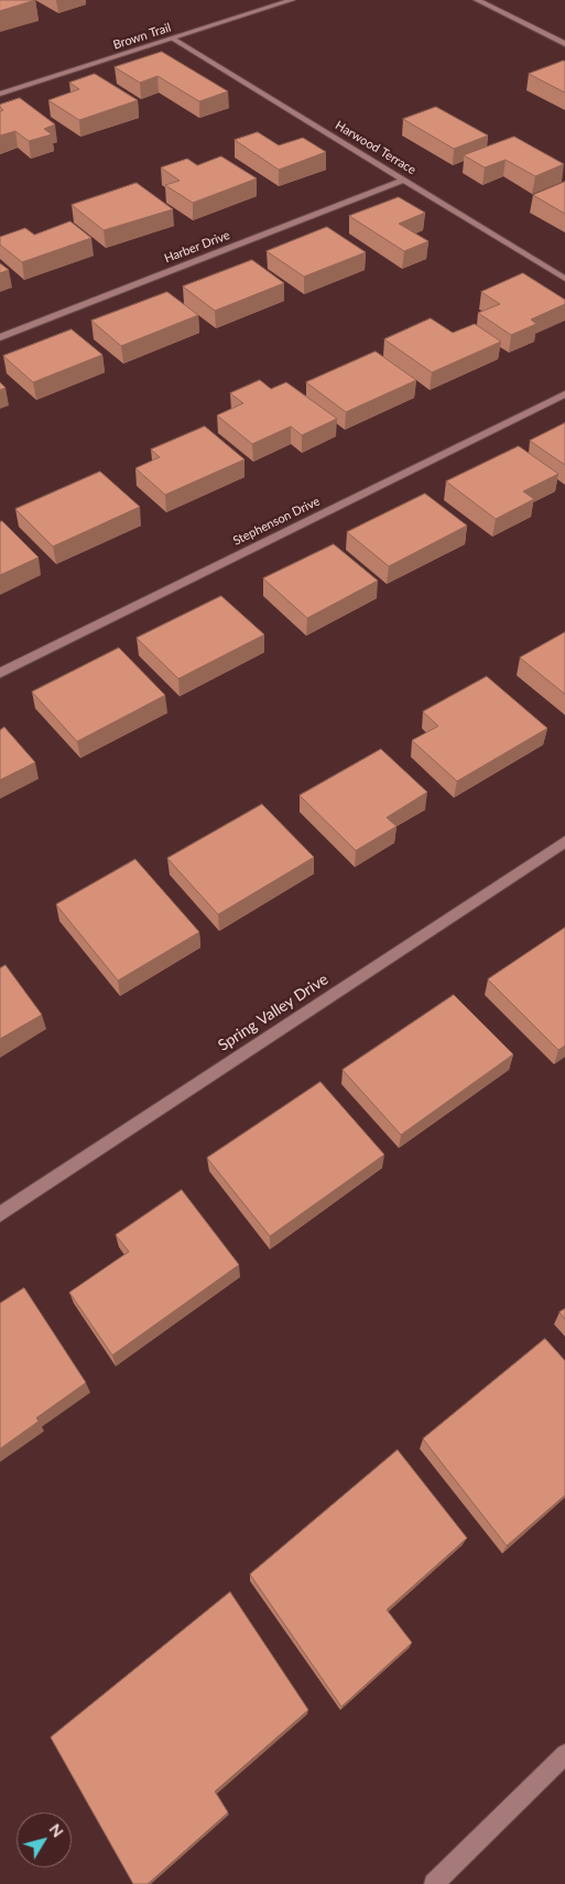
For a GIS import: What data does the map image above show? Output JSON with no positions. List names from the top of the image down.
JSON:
{
  "streets": {
    "street": [
      "Brown Trail",
      "Harwood Terrace",
      "Harber Drive",
      "Stephenson Drive",
      "Spring Valley Drive"
    ]
  },
  "crossings": [
    ["Brown Trail", "Harwood Terrace"],
    ["Harwood Terrace", "Harber Drive"]
  ],
  "north": "top right"
}
